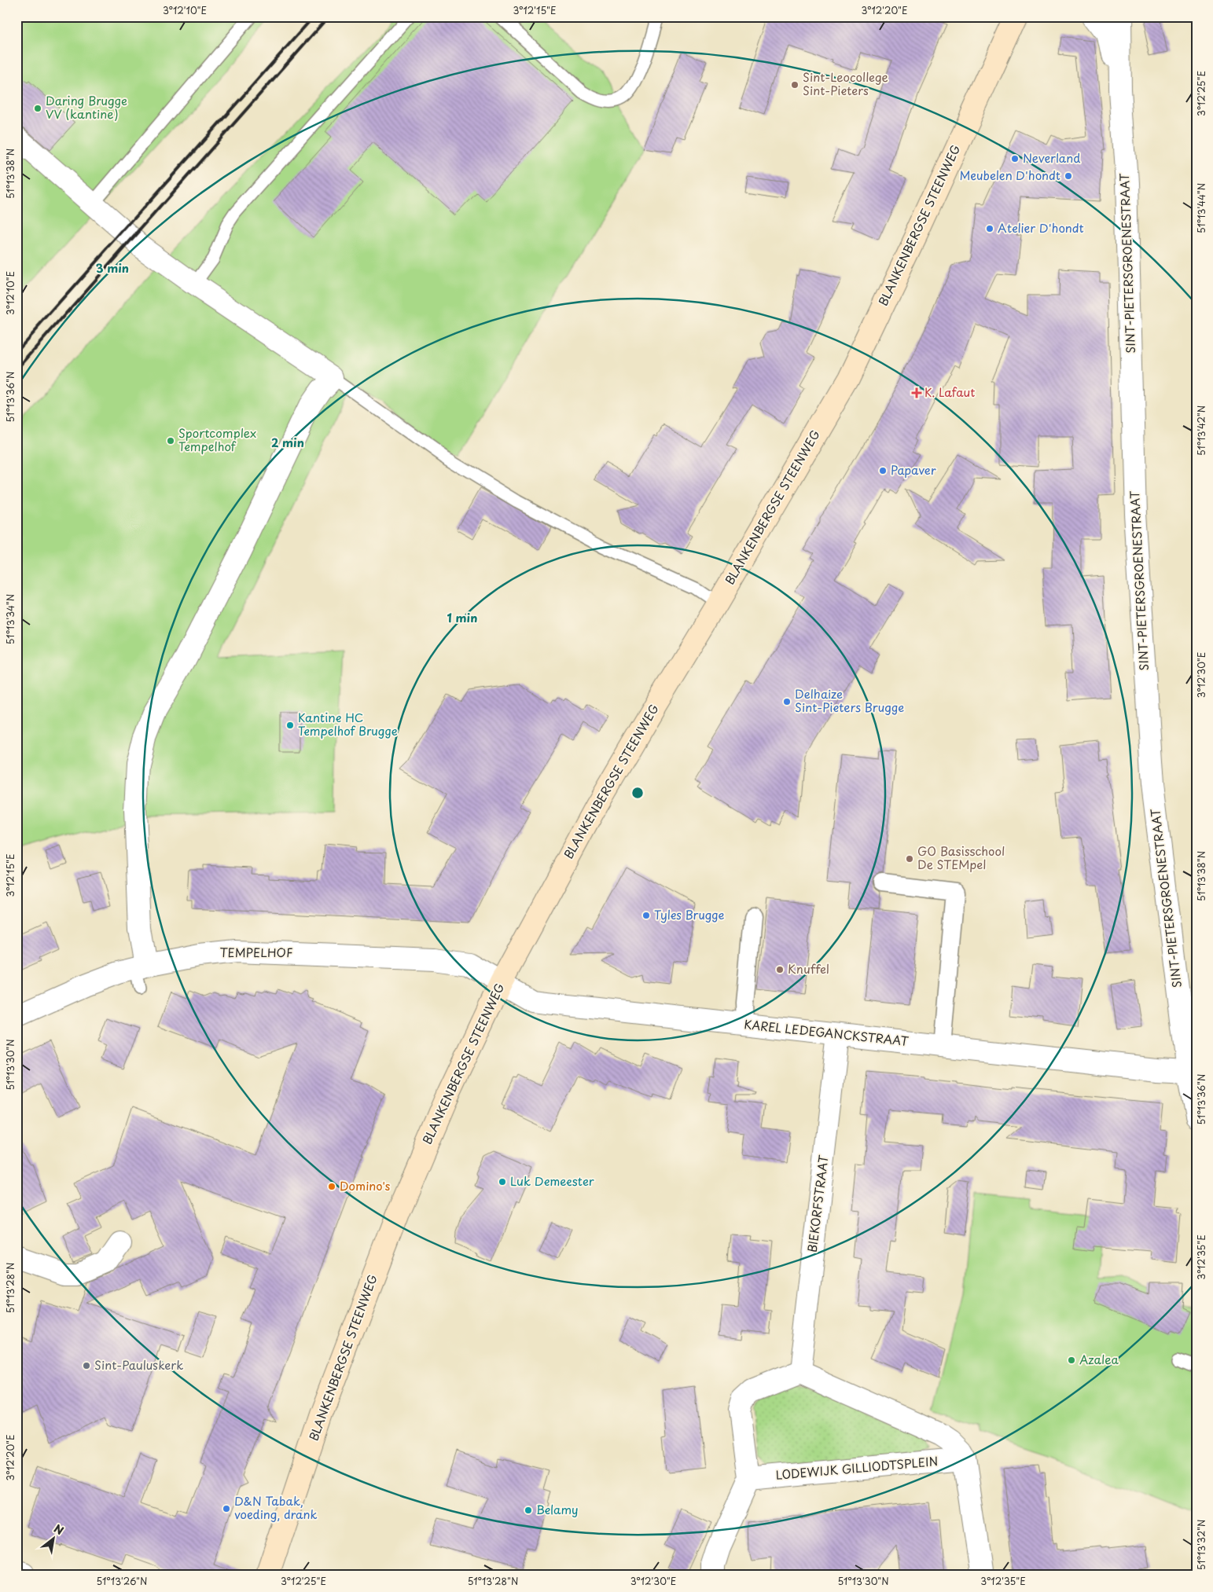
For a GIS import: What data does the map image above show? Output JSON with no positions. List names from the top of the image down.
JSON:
{
  "streets": {
    "main road": ["BLANKENBERGSE STEENWEG"],
    "street": [
      "SINT-PIETERSGROENESTRAAT",
      "TEMPELHOF",
      "KAREL LEDEGANCKSTRAAT",
      "BIEKORFSTRAAT",
      "LODEWIJK GILLIODTSPLEIN"
    ]
  },
  "crossings": [
    ["BLANKENBERGSE STEENWEG", "TEMPELHOF"],
    ["BLANKENBERGSE STEENWEG", "KAREL LEDEGANCKSTRAAT"],
    ["SINT-PIETERSGROENESTRAAT", "KAREL LEDEGANCKSTRAAT"],
    ["TEMPELHOF", "KAREL LEDEGANCKSTRAAT"],
    ["KAREL LEDEGANCKSTRAAT", "BIEKORFSTRAAT"]
  ],
  "places": {
    "other": [
      "Sint-Leocollege Sint-Pieters",
      "Daring Brugge VV (kantine)",
      "Neverland",
      "Meubelen D'hondt",
      "Atelier D'hondt",
      "Sportcomplex Tempelhof",
      "Papaver",
      "Delhaize Sint-Pieters Brugge",
      "Kantine HC Tempelhof Brugge",
      "GO Basisschool De STEMpel",
      "Tyles Brugge",
      "Knuffel",
      "Luk Demeester",
      "Domino's",
      "Azalea",
      "Sint-Pauluskerk",
      "D&N Tabak, voeding, drank",
      "Belamy"
    ],
    "health": ["K. Lafaut"]
  },
  "north": "top right",
  "coordinates": [
    "3°12'10\"E",
    "3°12'15\"E",
    "3°12'20\"E",
    "3°12'25\"E",
    "51°13'38\"N",
    "51°13'44\"N",
    "51°13'36\"N",
    "51°13'42\"N",
    "51°13'34\"N",
    "3°12'30\"E",
    "51°13'30\"N",
    "3°12'35\"E",
    "51°13'28\"N",
    "51°13'32\"N",
    "51°13'26\"N"
  ],
  "rings": ["3 min", "2 min", "1 min"]
}
